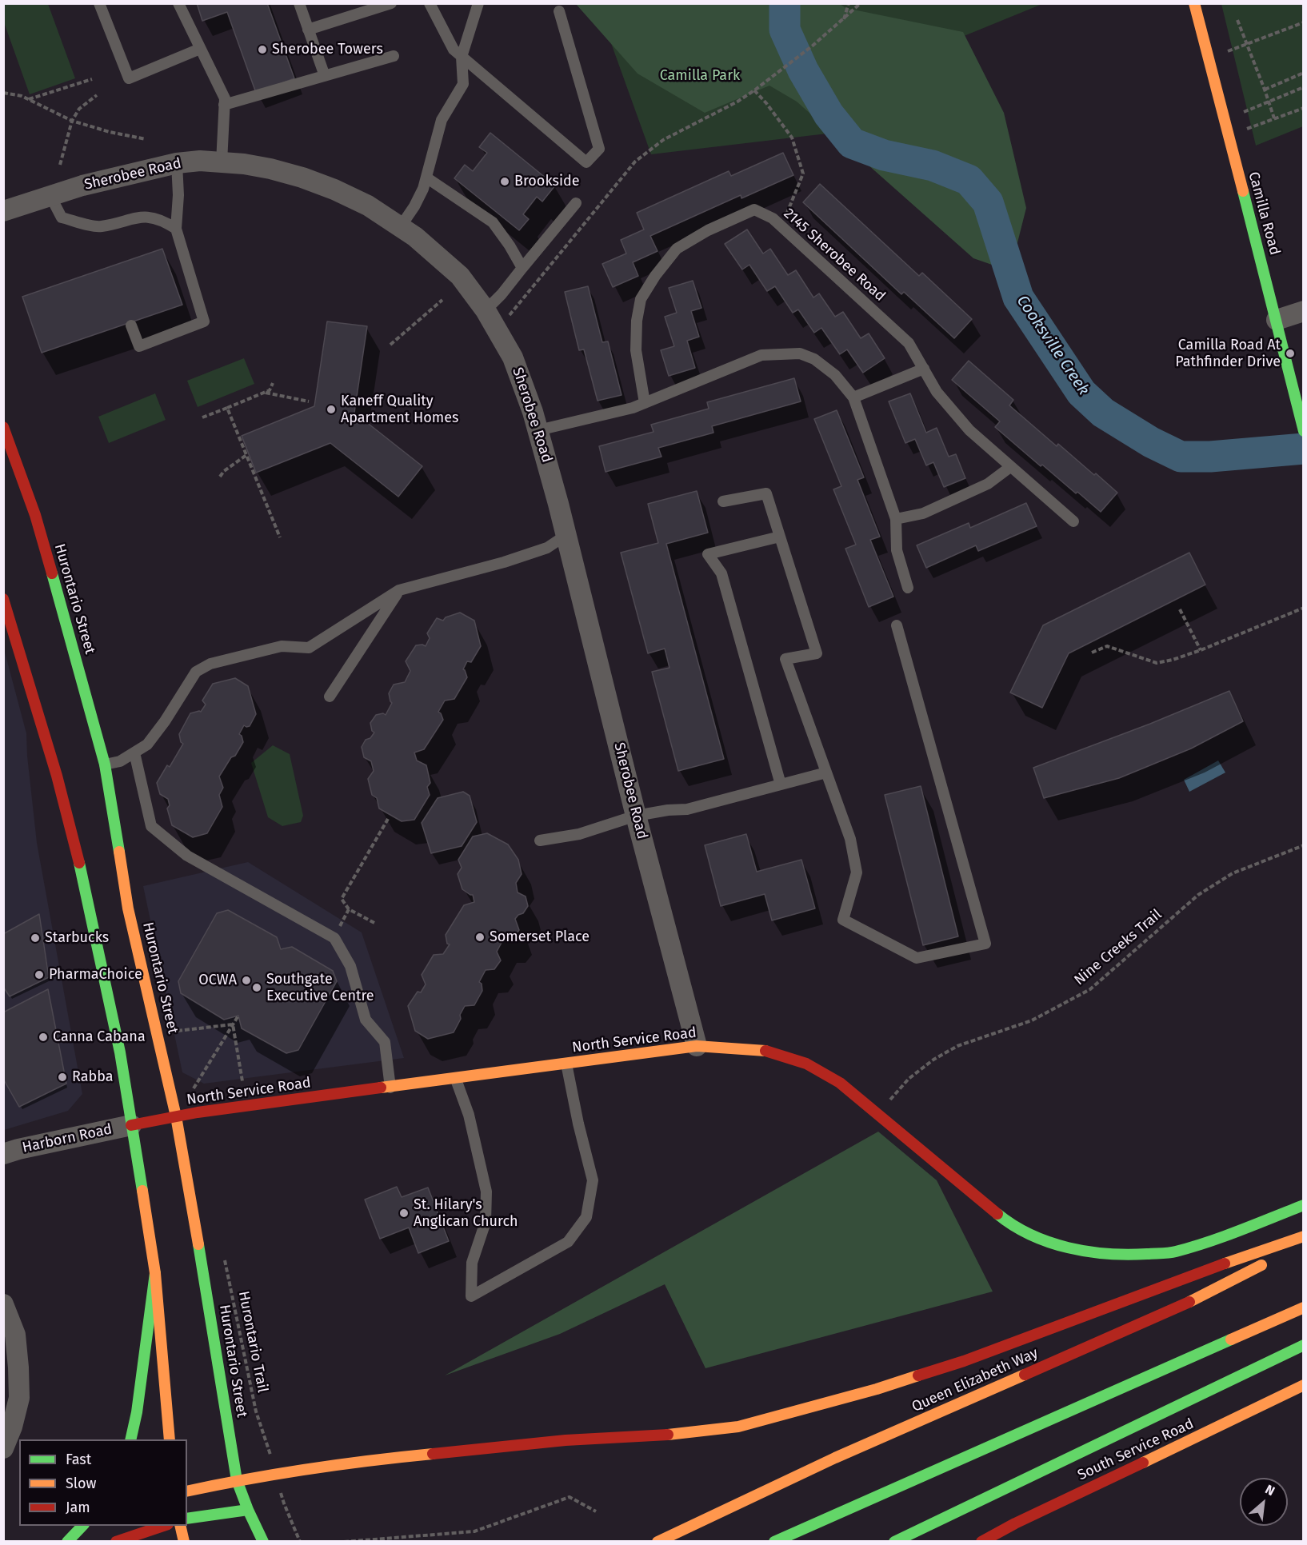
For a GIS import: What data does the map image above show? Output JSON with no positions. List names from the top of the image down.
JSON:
{
  "streets": {
    "main road": [
      "Camilla Road",
      "Hurontario Street",
      "North Service Road",
      "Queen Elizabeth Way",
      "South Service Road"
    ],
    "street": ["Sherobee Road", "Harborn Road"],
    "lane": ["2145 Sherobee Road"],
    "path": ["Nine Creeks Trail", "Hurontario Trail"]
  },
  "crossings": [
    ["Sherobee Road", "North Service Road"],
    ["Hurontario Street", "North Service Road"],
    ["Nine Creeks Trail", "North Service Road"],
    ["North Service Road", "Harborn Road"]
  ],
  "water": ["Cooksville Creek"],
  "parks": ["Camilla Park"],
  "places": [
    "Sherobee Towers",
    "Brookside",
    "Camilla Road At Pathfinder Drive",
    "Kaneff Quality Apartment Homes",
    "Somerset Place",
    "Starbucks",
    "PharmaChoice",
    "OCWA",
    "Southgate Executive Centre",
    "Canna Cabana",
    "Rabba",
    "St. Hilary's Anglican Church"
  ],
  "legend": ["Fast", "Slow", "Jam"],
  "north": "top right"
}
